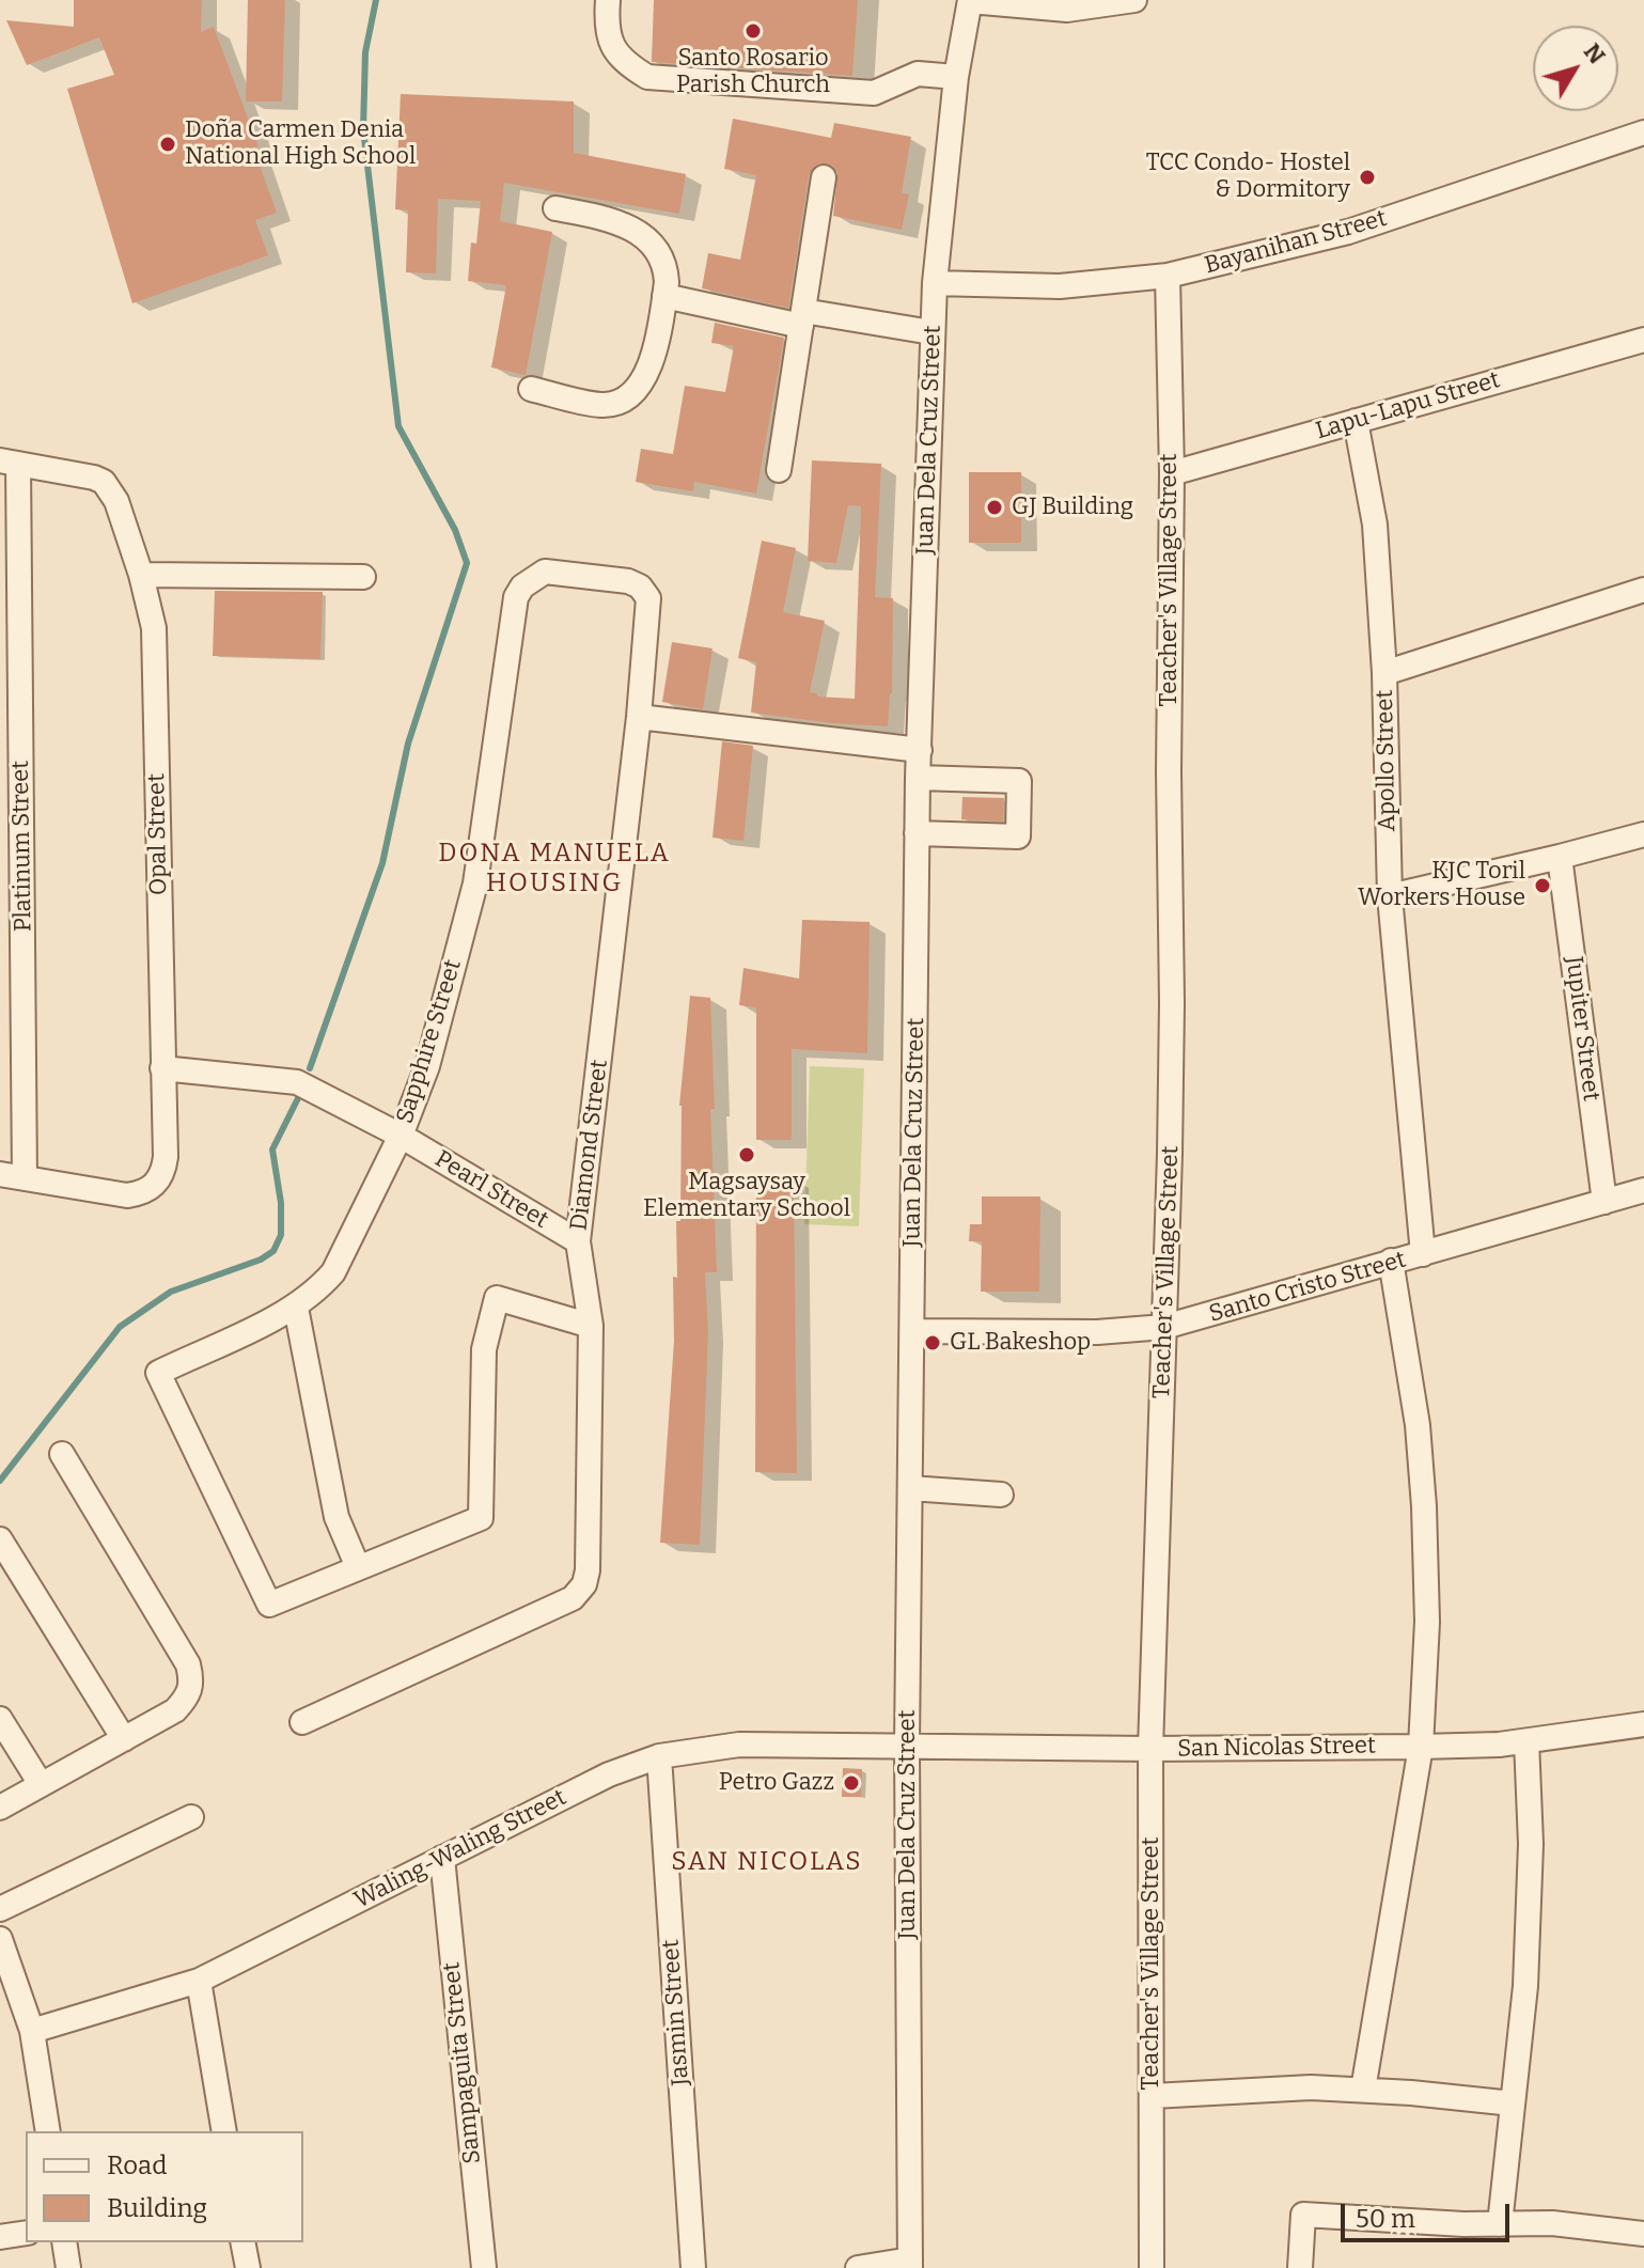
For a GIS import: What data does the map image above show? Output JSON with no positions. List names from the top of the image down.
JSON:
{
  "streets": {
    "street": [
      "Bayanihan Street",
      "Lapu-Lapu Street",
      "Juan Dela Cruz Street",
      "Teacher's Village Street",
      "Apollo Street",
      "Opal Street",
      "Platinum Street",
      "Jupiter Street",
      "Sapphire Street",
      "Diamond Street",
      "Pearl Street",
      "Santo Cristo Street",
      "San Nicolas Street",
      "Waling-Waling Street",
      "Jasmin Street",
      "Sampaguita Street"
    ]
  },
  "crossings": [
    ["Bayanihan Street", "Juan Dela Cruz Street"],
    ["Bayanihan Street", "Teacher's Village Street"],
    ["Lapu-Lapu Street", "Teacher's Village Street"],
    ["Lapu-Lapu Street", "Apollo Street"],
    ["Juan Dela Cruz Street", "Santo Cristo Street"],
    ["Juan Dela Cruz Street", "San Nicolas Street"],
    ["Juan Dela Cruz Street", "Waling-Waling Street"],
    ["Teacher's Village Street", "Santo Cristo Street"],
    ["Teacher's Village Street", "San Nicolas Street"],
    ["Apollo Street", "Santo Cristo Street"],
    ["Opal Street", "Platinum Street"],
    ["Opal Street", "Pearl Street"],
    ["Jupiter Street", "Santo Cristo Street"],
    ["Sapphire Street", "Diamond Street"],
    ["Sapphire Street", "Pearl Street"],
    ["Diamond Street", "Pearl Street"],
    ["San Nicolas Street", "Waling-Waling Street"],
    ["Waling-Waling Street", "Jasmin Street"],
    ["Waling-Waling Street", "Sampaguita Street"]
  ],
  "districts": ["DONA MANUELA HOUSING", "SAN NICOLAS"],
  "places": [
    "Santo Rosario Parish Church",
    "Doña Carmen Denia National High School",
    "TCC Condo- Hostel & Dormitory",
    "GJ Building",
    "KJC Toril Workers House",
    "Magsaysay Elementary School",
    "GL Bakeshop",
    "Petro Gazz"
  ],
  "legend": ["Road", "Building"],
  "scale_bar": "50 m",
  "north": "top right"
}
